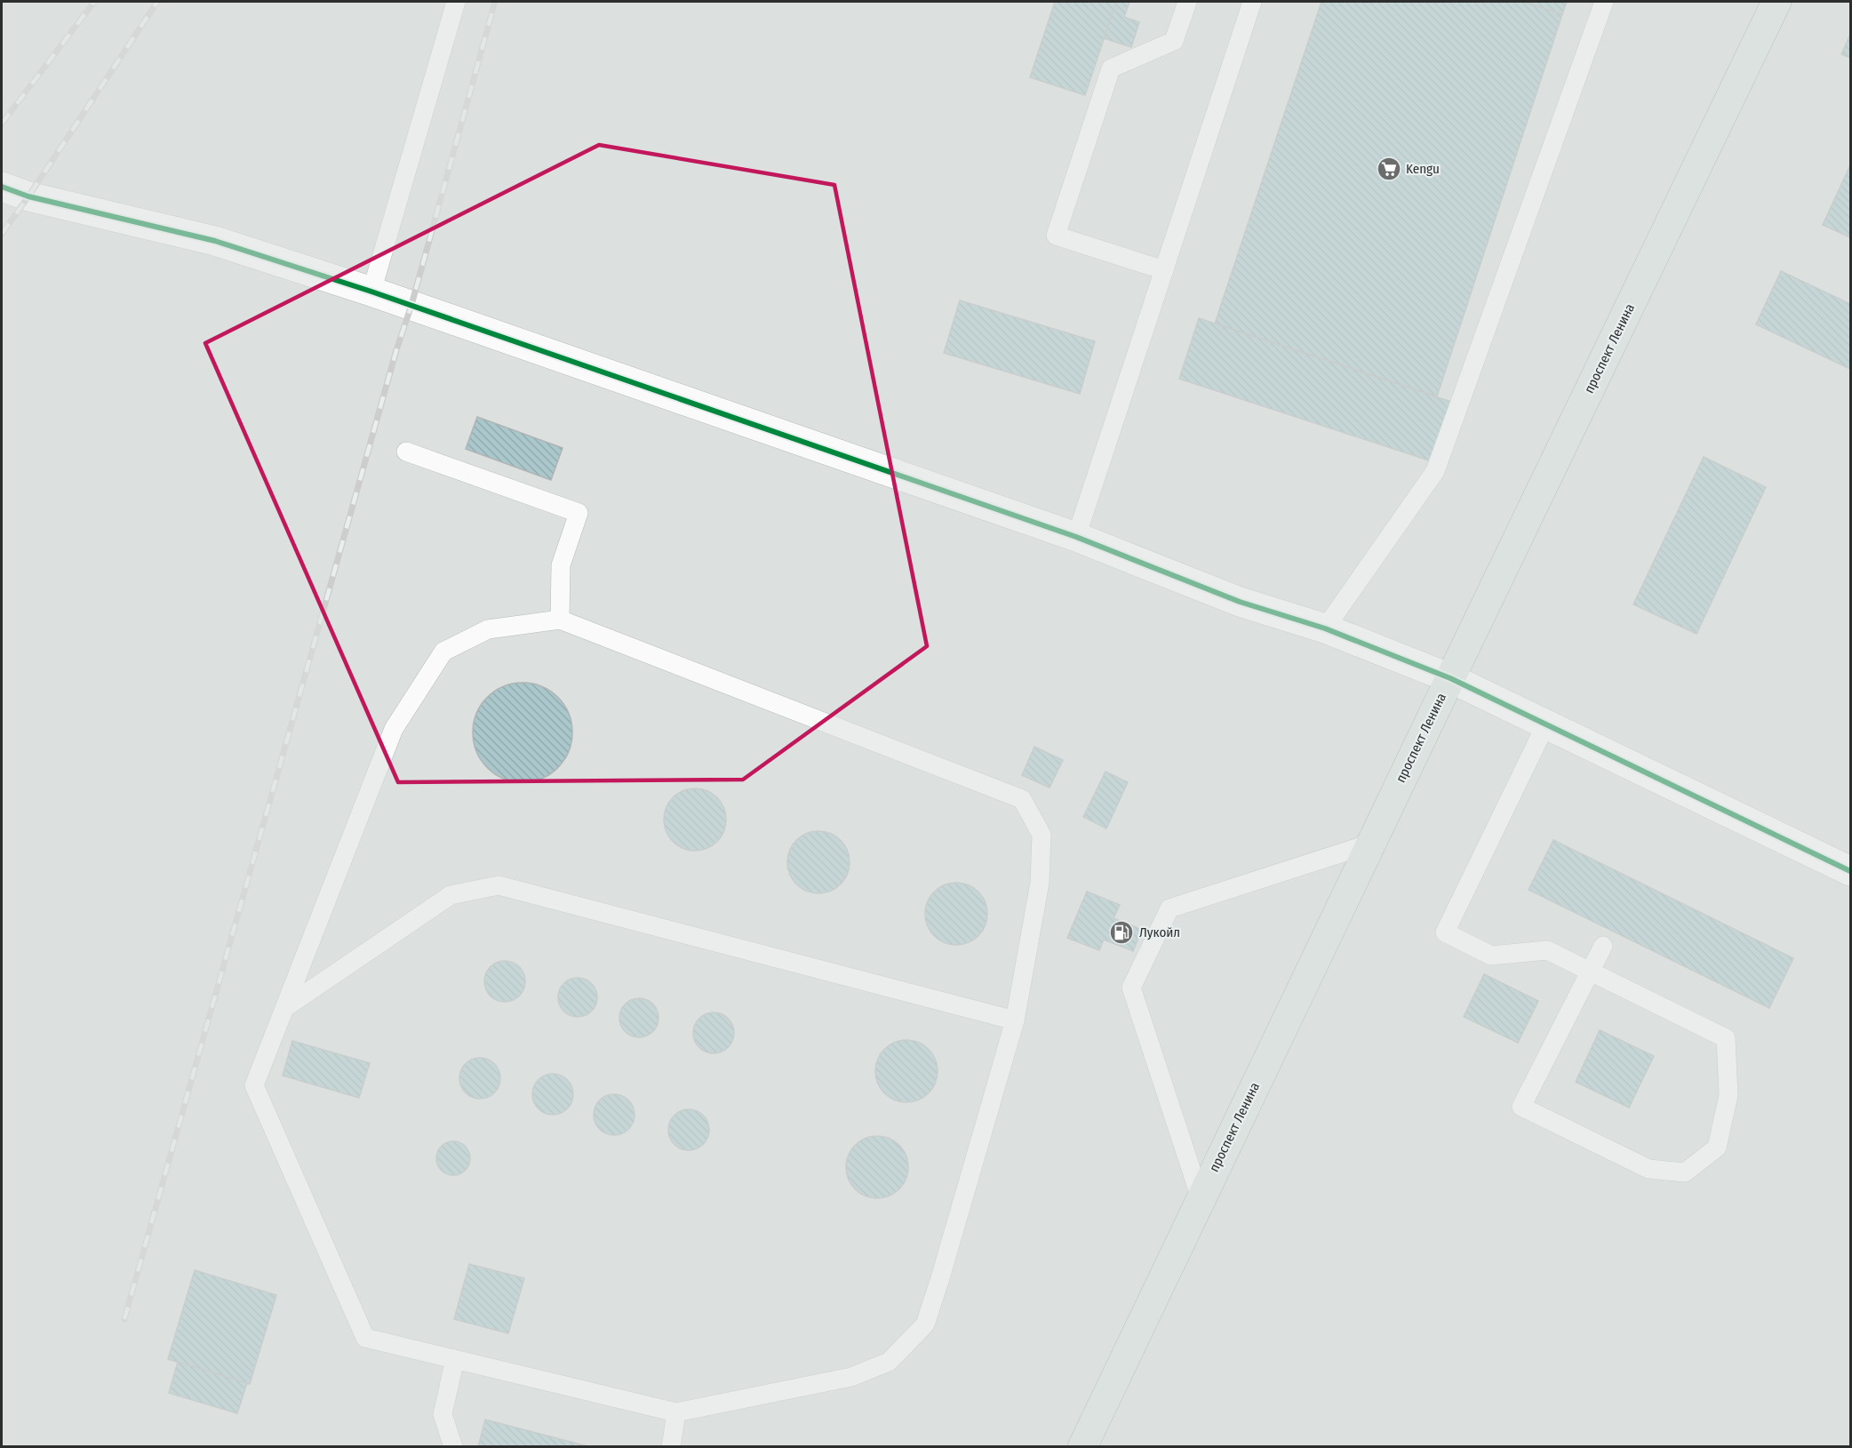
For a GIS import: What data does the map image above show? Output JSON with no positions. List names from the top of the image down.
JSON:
{
  "streets": {
    "main road": ["проспект Ленина"]
  },
  "places": {
    "supermarket": ["Kengu"],
    "fuel station": ["Лукойл"]
  }
}
